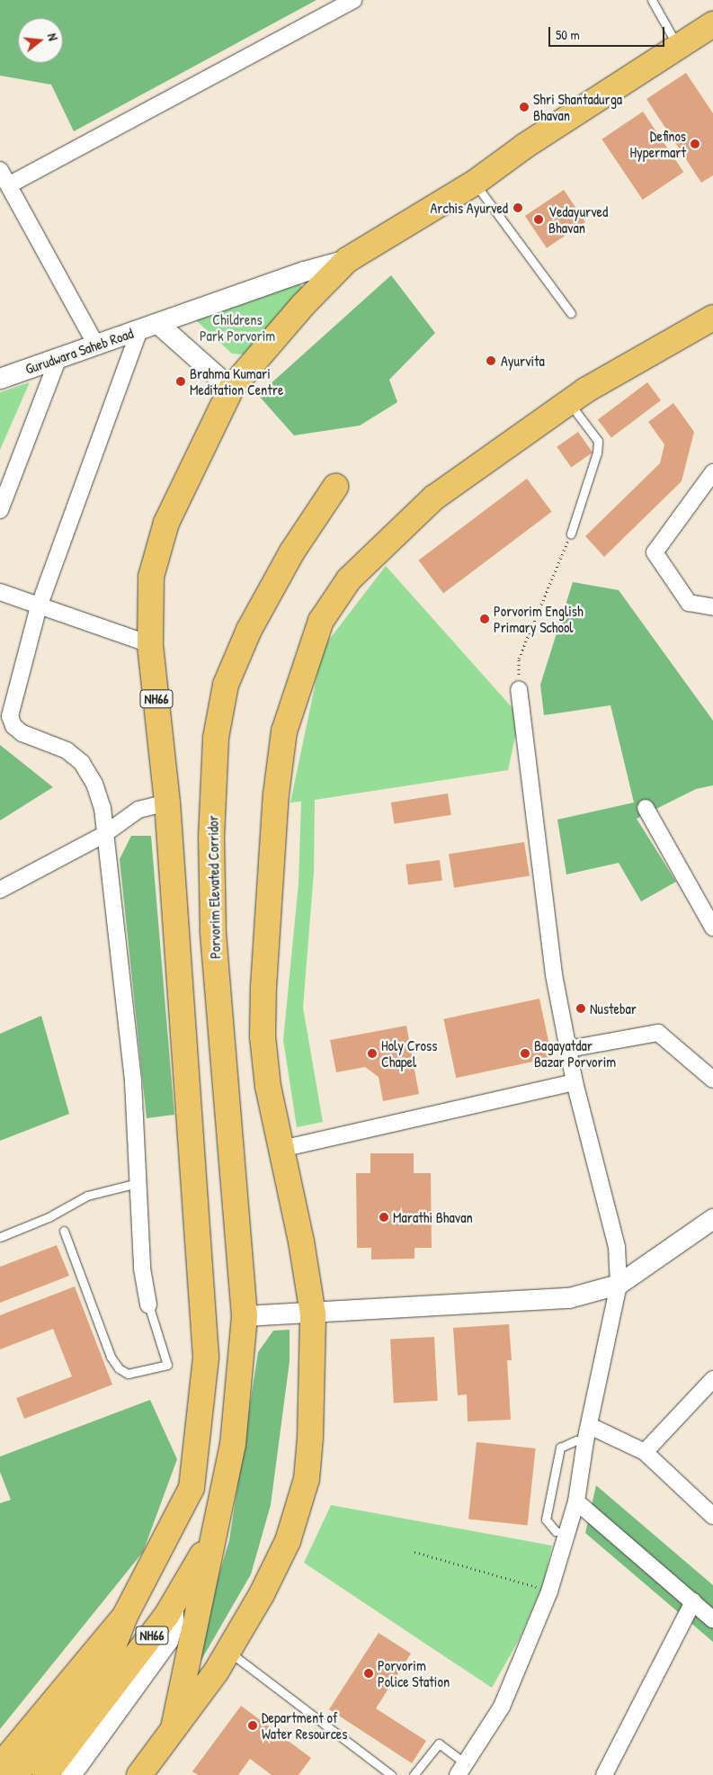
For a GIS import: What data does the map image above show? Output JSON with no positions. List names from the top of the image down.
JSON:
{
  "streets": {
    "main road": ["NH66", "Porvorim Elevated Corridor"],
    "street": ["Gurudwara Saheb Road"]
  },
  "crossings": [
    ["Gurudwara Saheb Road", "NH66"],
    ["NH66", "Porvorim Elevated Corridor"]
  ],
  "parks": ["Childrens Park Porvorim"],
  "places": [
    "Shri Shantadurga Bhavan",
    "Definos Hypermart",
    "Archis Ayurved",
    "Vedayurved Bhavan",
    "Ayurvita",
    "Brahma Kumari Meditation Centre",
    "Porvorim English Primary School",
    "Nustebar",
    "Holy Cross Chapel",
    "Bagayatdar Bazar Porvorim",
    "Marathi Bhavan",
    "Porvorim Police Station",
    "Department of Water Resources"
  ],
  "scale_bar": "50 m",
  "north": "right"
}
